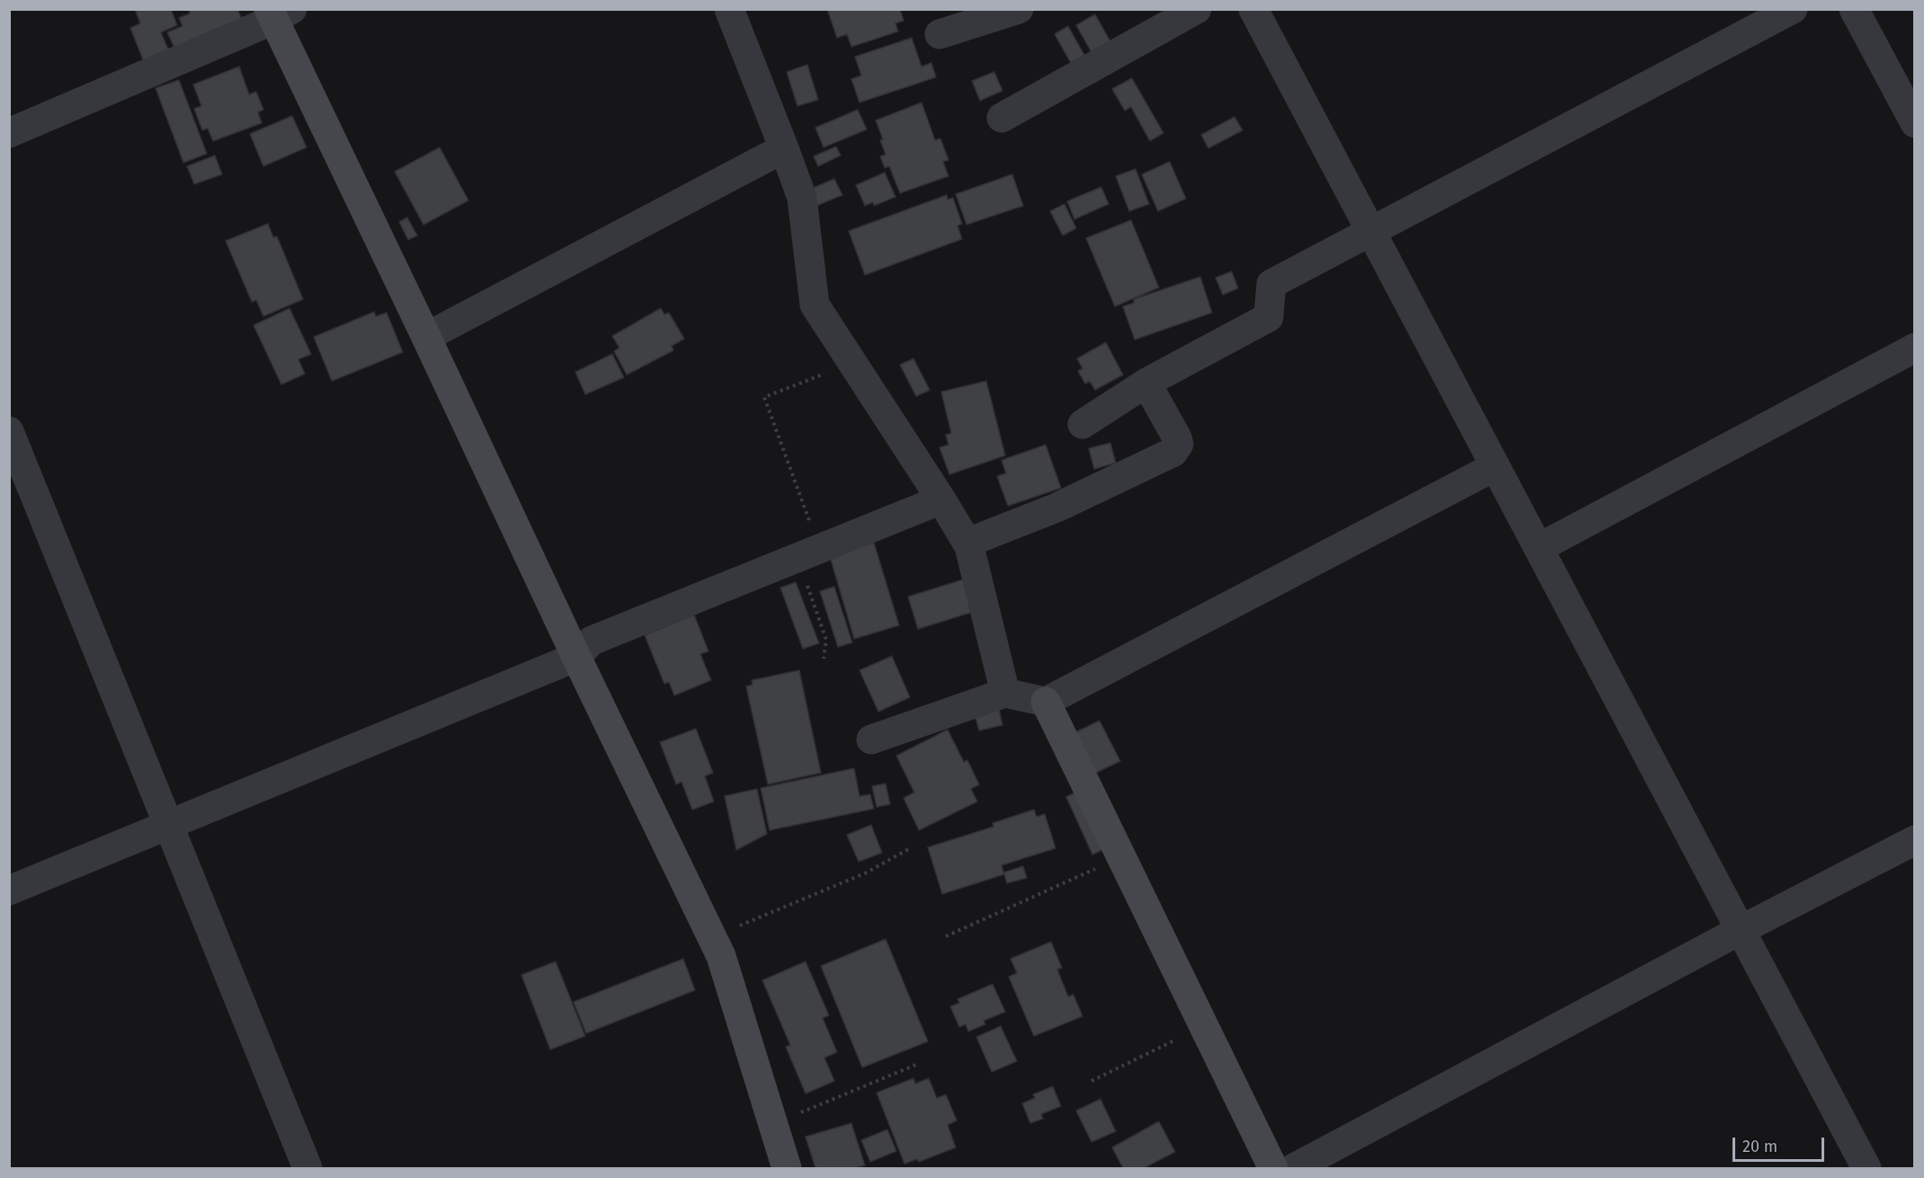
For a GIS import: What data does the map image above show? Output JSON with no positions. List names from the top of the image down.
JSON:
{
  "scale_bar": "20 m"
}
